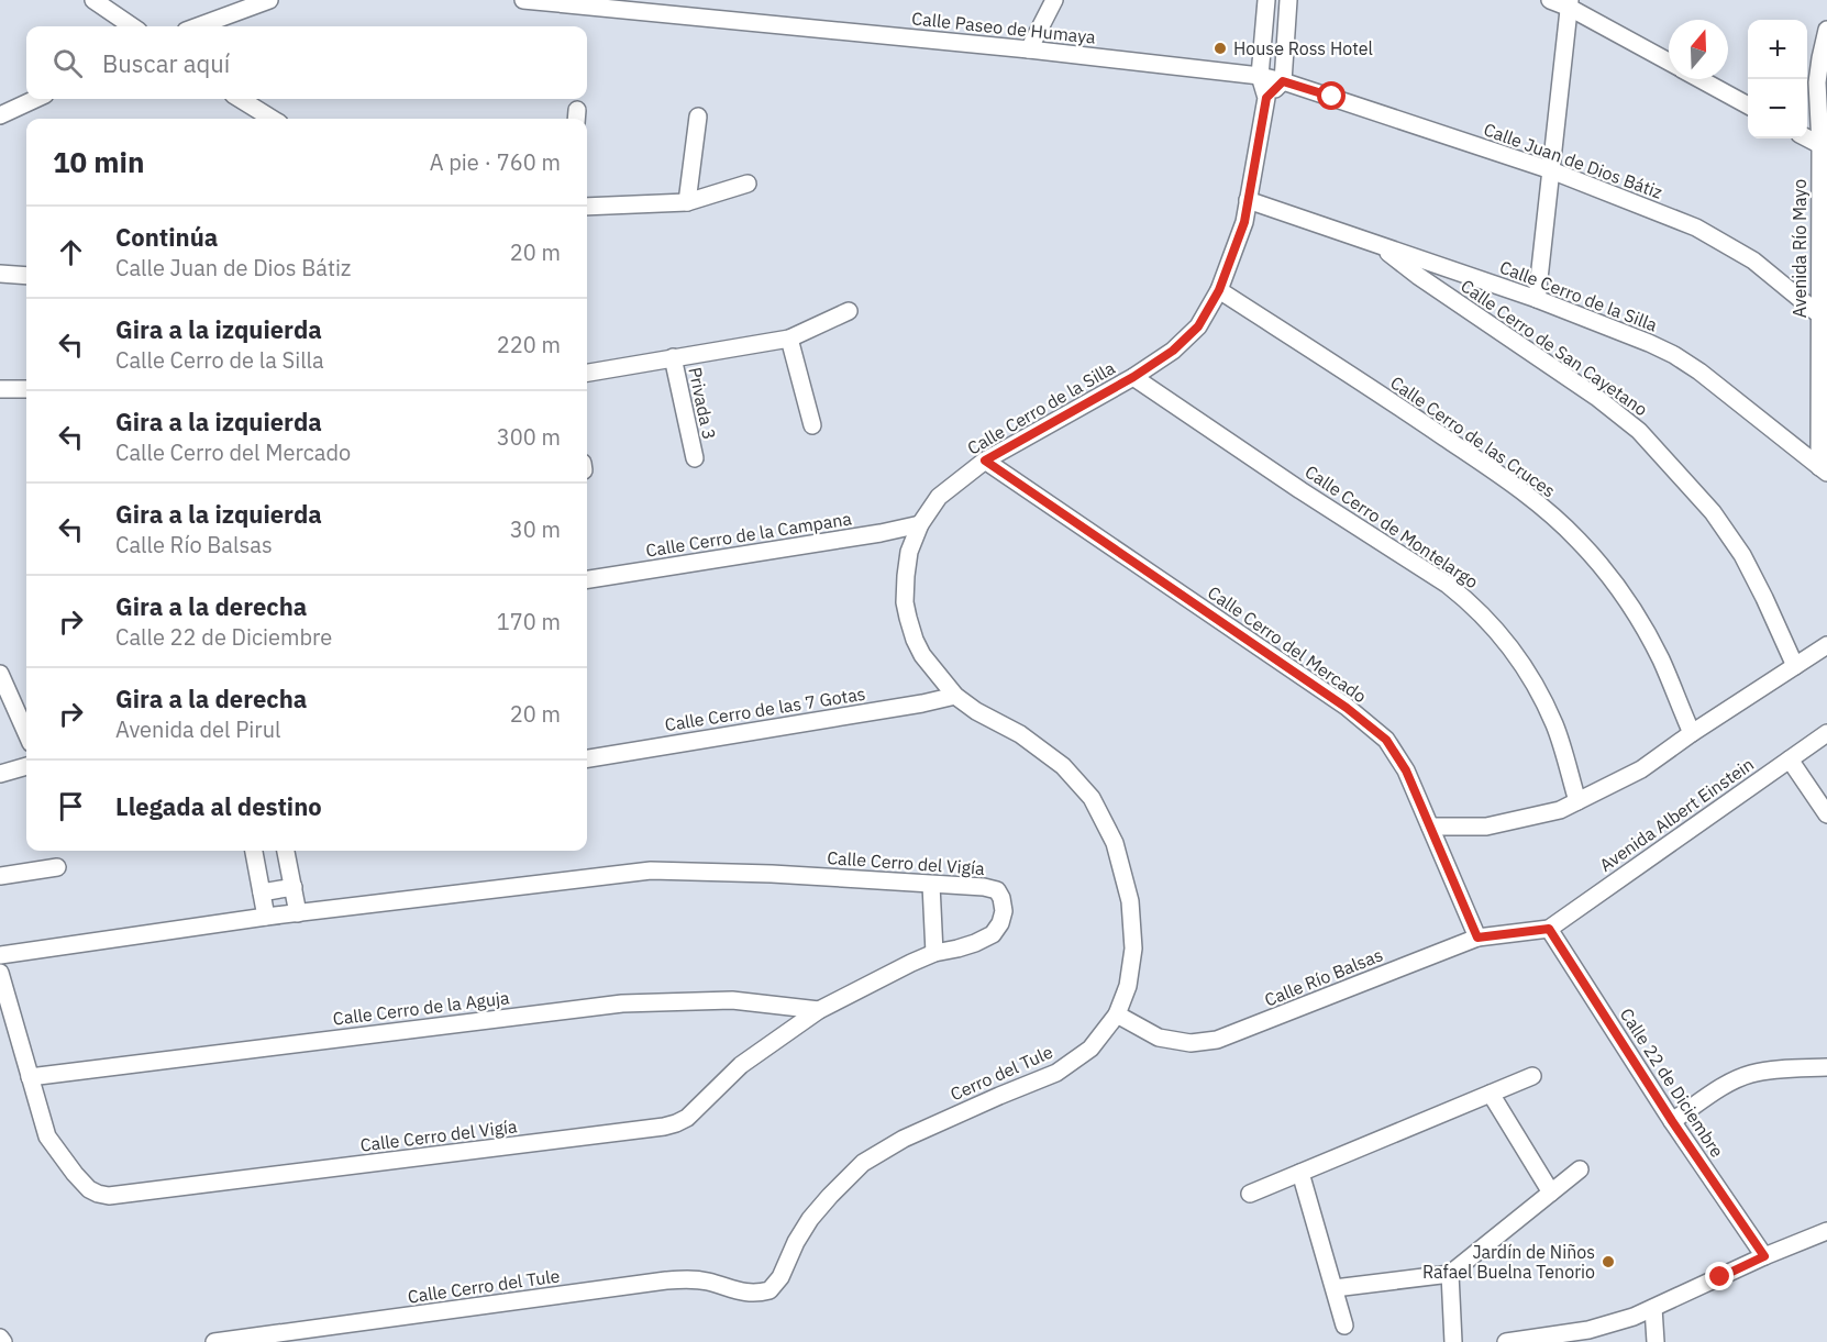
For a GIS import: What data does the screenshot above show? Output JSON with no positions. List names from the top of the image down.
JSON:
{
  "streets": {
    "street": [
      "Calle Paseo de Humaya",
      "Calle Juan de Dios Bátiz",
      "Avenida Río Mayo",
      "Calle Cerro de la Silla",
      "Calle Cerro de San Cayetano",
      "Privada 3",
      "Calle Cerro de las Cruces",
      "Calle Cerro de Montelargo",
      "Calle Cerro de la Campana",
      "Calle Cerro del Mercado",
      "Calle Cerro de las 7 Gotas",
      "Avenida Albert Einstein",
      "Calle Cerro del Vigía",
      "Calle Río Balsas",
      "Calle Cerro de la Aguja",
      "Cerro del Tule",
      "Calle 22 de Diciembre",
      "Calle Cerro del Tule"
    ]
  },
  "crossings": [
    ["Calle Paseo de Humaya", "Calle Juan de Dios Bátiz"],
    ["Calle Juan de Dios Bátiz", "Avenida Río Mayo"],
    ["Avenida Río Mayo", "Calle Cerro de la Silla"],
    ["Calle Cerro de la Silla", "Calle Cerro de San Cayetano"],
    ["Calle Cerro de la Silla", "Calle Cerro de las Cruces"],
    ["Calle Cerro de la Silla", "Calle Cerro de Montelargo"],
    ["Calle Cerro de la Silla", "Calle Cerro de la Campana"],
    ["Calle Cerro de la Silla", "Calle Cerro del Mercado"],
    ["Calle Cerro de la Silla", "Calle Cerro de las 7 Gotas"],
    ["Calle Cerro de la Silla", "Cerro del Tule"],
    ["Calle Cerro del Mercado", "Calle Río Balsas"],
    ["Calle Cerro de las 7 Gotas", "Cerro del Tule"],
    ["Avenida Albert Einstein", "Calle Río Balsas"],
    ["Avenida Albert Einstein", "Calle 22 de Diciembre"],
    ["Calle Cerro del Vigía", "Calle Cerro de la Aguja"],
    ["Calle Río Balsas", "Cerro del Tule"],
    ["Calle Río Balsas", "Calle 22 de Diciembre"],
    ["Cerro del Tule", "Calle Cerro del Tule"]
  ],
  "places": ["House Ross Hotel", "Jardín de Niños Rafael Buelna Tenorio"],
  "north": "top",
  "page": {
    "map_buttons": ["+", "−"],
    "search": "Buscar aquí",
    "heading": ["10 min", "A pie · 760 m"],
    "list": [
      ["Continúa", "Calle Juan de Dios Bátiz", "20 m"],
      ["Gira a la izquierda", "Calle Cerro de la Silla", "220 m"],
      ["Gira a la izquierda", "Calle Cerro del Mercado", "300 m"],
      ["Gira a la izquierda", "Calle Río Balsas", "30 m"],
      ["Gira a la derecha", "Calle 22 de Diciembre", "170 m"],
      ["Gira a la derecha", "Avenida del Pirul", "20 m"],
      "Llegada al destino"
    ]
  }
}
